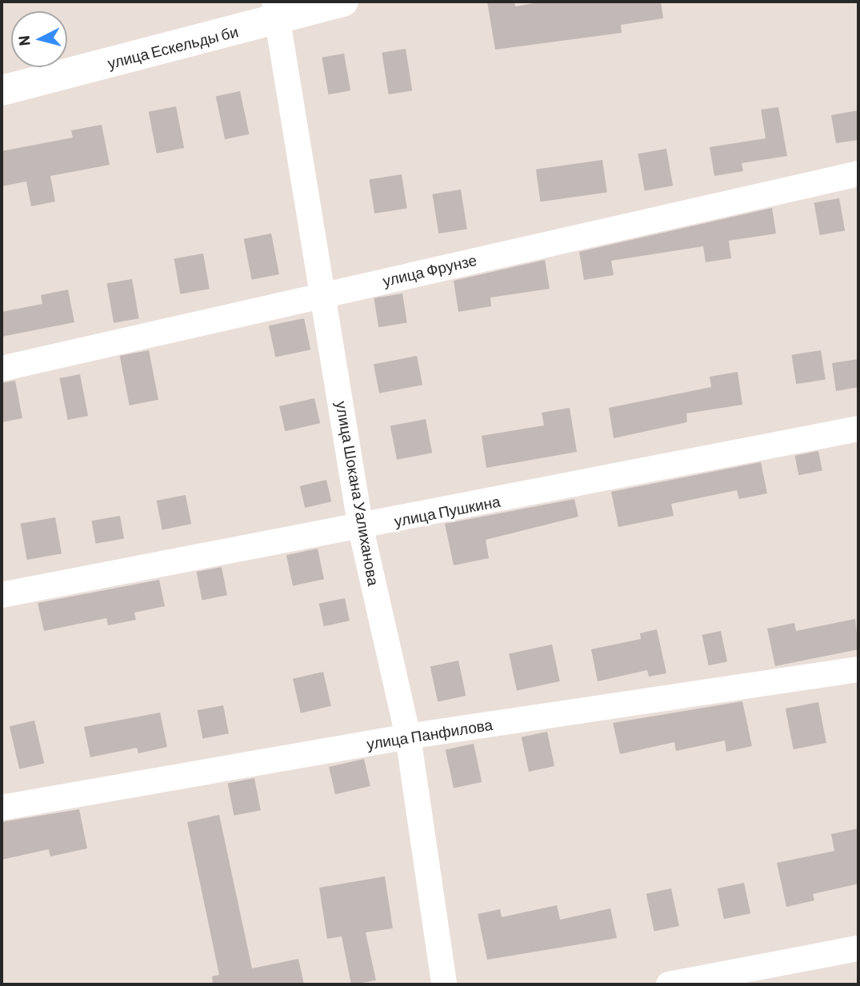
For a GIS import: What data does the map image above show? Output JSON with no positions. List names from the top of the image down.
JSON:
{
  "streets": {
    "street": [
      "улица Ескельды би",
      "улица Фрунзе",
      "улица Шокана Уалиханова",
      "улица Пушкина",
      "улица Панфилова"
    ]
  },
  "crossings": [
    ["улица Ескельды би", "улица Шокана Уалиханова"],
    ["улица Фрунзе", "улица Шокана Уалиханова"],
    ["улица Шокана Уалиханова", "улица Пушкина"],
    ["улица Шокана Уалиханова", "улица Панфилова"]
  ],
  "north": "left"
}
